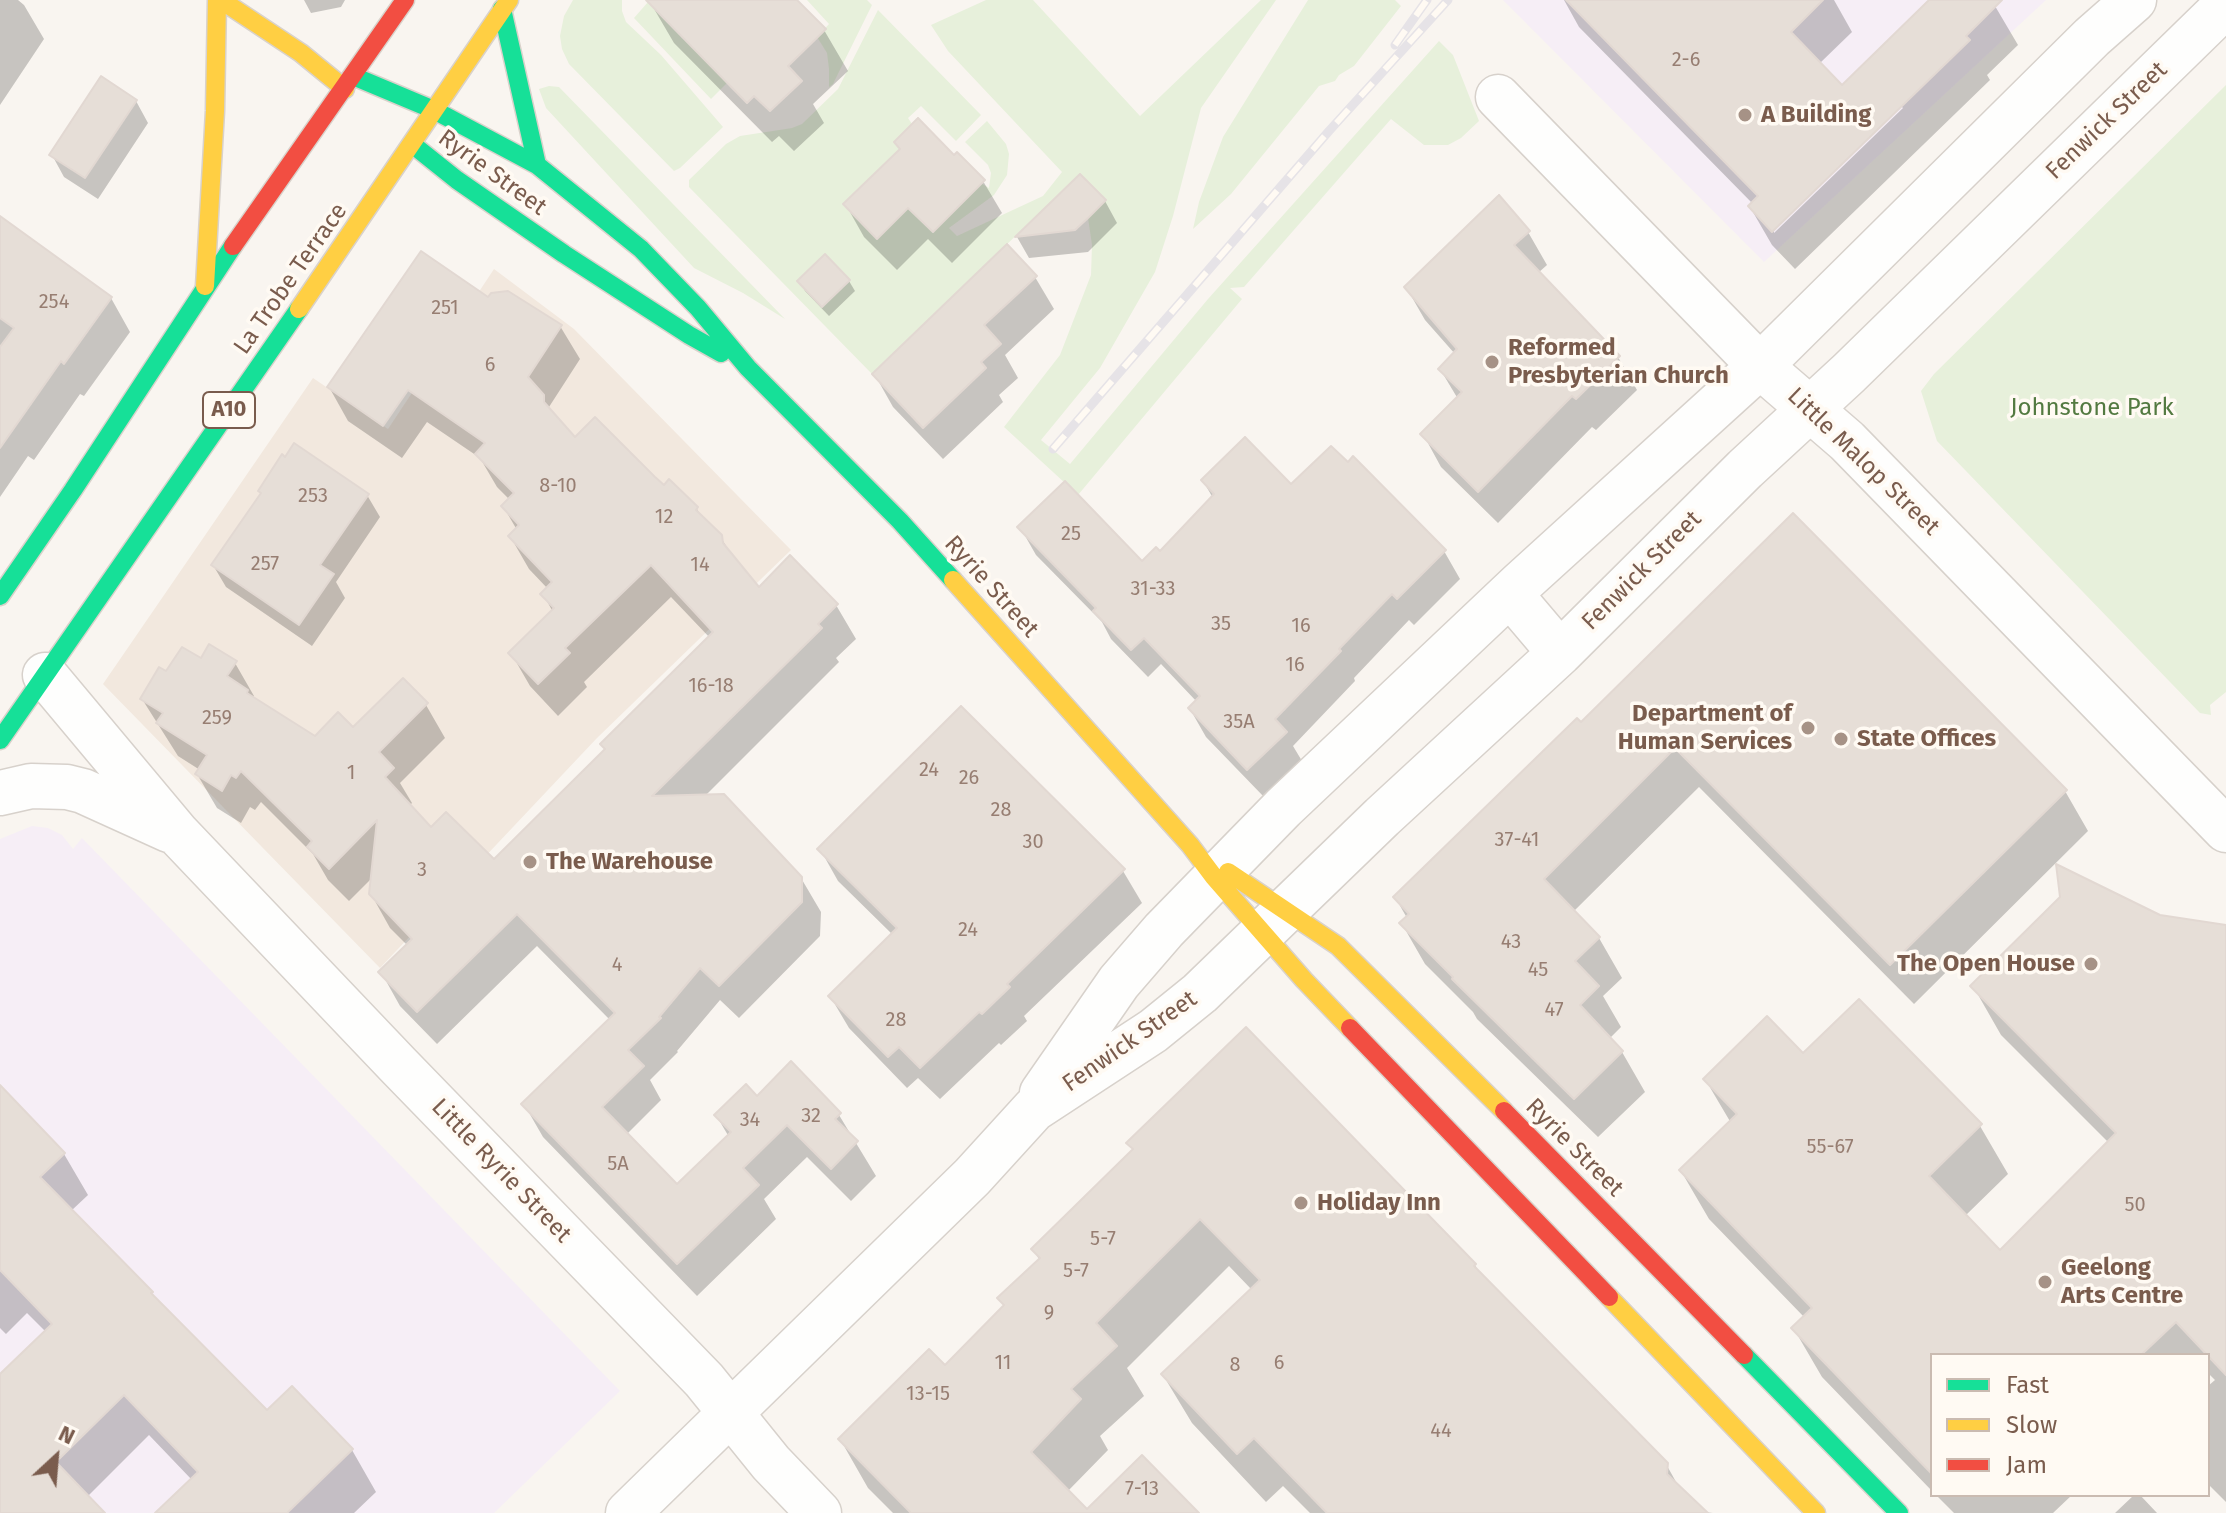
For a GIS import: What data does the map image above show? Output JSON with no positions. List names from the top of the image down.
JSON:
{
  "streets": {
    "main road": ["Ryrie Street", "La Trobe Terrace", "A10"],
    "street": ["Fenwick Street", "Little Malop Street", "Little Ryrie Street"]
  },
  "crossings": [
    ["Fenwick Street", "Ryrie Street"],
    ["Fenwick Street", "Little Malop Street"],
    ["Fenwick Street", "Little Ryrie Street"],
    ["Ryrie Street", "La Trobe Terrace"],
    ["La Trobe Terrace", "Little Ryrie Street"]
  ],
  "parks": ["Johnstone Park"],
  "places": [
    "A Building",
    "Reformed Presbyterian Church",
    "Department of Human Services",
    "State Offices",
    "The Warehouse",
    "The Open House",
    "Holiday Inn",
    "Geelong Arts Centre"
  ],
  "house_numbers": [
    "2-6",
    "254",
    "251",
    "6",
    "8-10",
    "253",
    "12",
    "25",
    "257",
    "14",
    "31-33",
    "35",
    "16",
    "16",
    "16-18",
    "259",
    "35A",
    "24",
    "1",
    "26",
    "28",
    "37-41",
    "30",
    "3",
    "24",
    "43",
    "4",
    "45",
    "47",
    "28",
    "32",
    "34",
    "55-67",
    "5A",
    "50",
    "5-7",
    "5-7",
    "9",
    "11",
    "6",
    "8",
    "13-15",
    "44",
    "7-13"
  ],
  "legend": ["Fast", "Slow", "Jam"],
  "north": "top right"
}
